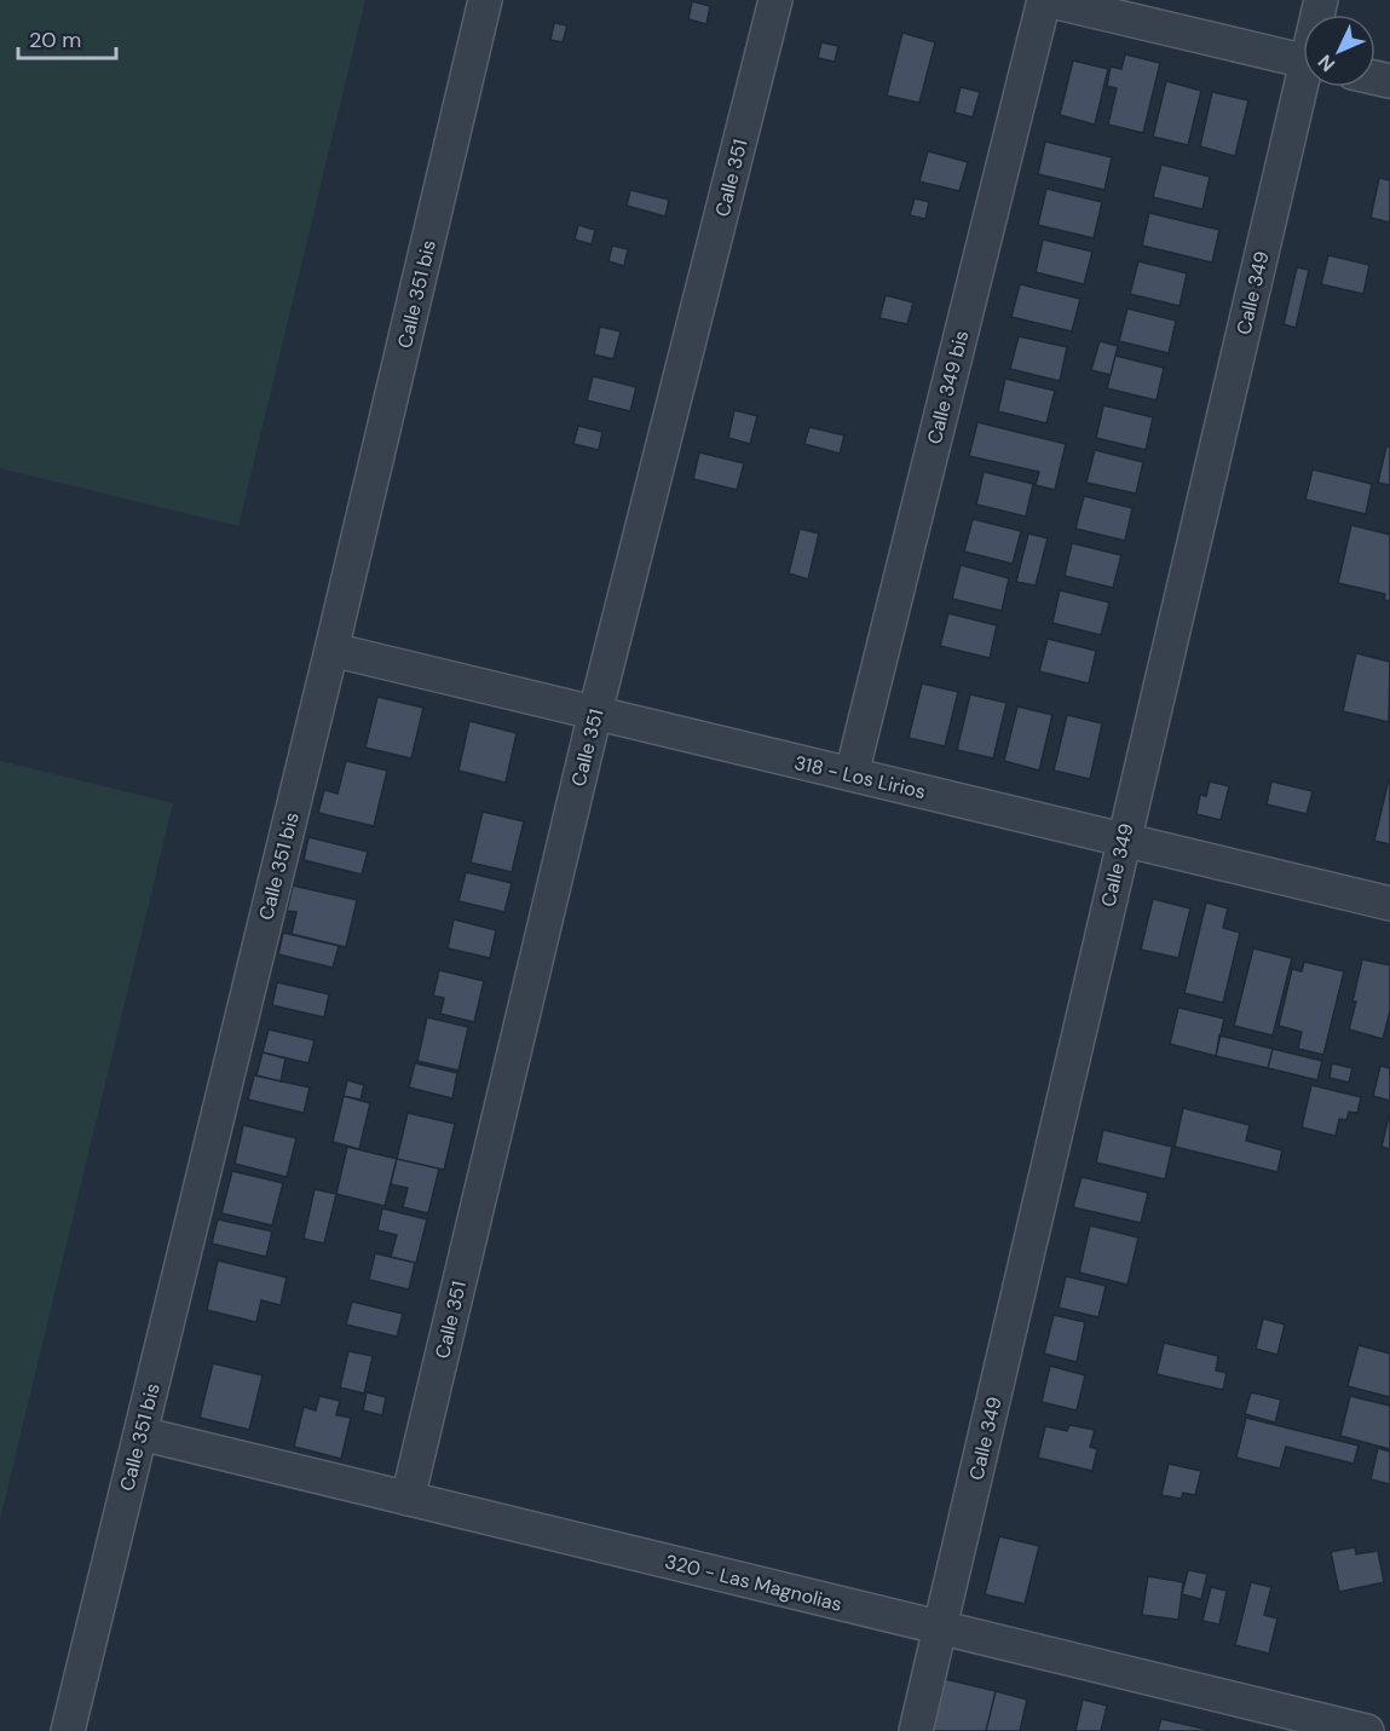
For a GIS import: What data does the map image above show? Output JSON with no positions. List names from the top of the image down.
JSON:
{
  "streets": {
    "street": [
      "Calle 351",
      "Calle 349",
      "Calle 351 bis",
      "Calle 349 bis",
      "318 - Los Lirios",
      "320 - Las Magnolias"
    ]
  },
  "crossings": [
    ["Calle 351", "318 - Los Lirios"],
    ["Calle 351", "320 - Las Magnolias"],
    ["Calle 349", "318 - Los Lirios"],
    ["Calle 349", "320 - Las Magnolias"],
    ["Calle 351 bis", "318 - Los Lirios"],
    ["Calle 351 bis", "320 - Las Magnolias"],
    ["Calle 349 bis", "318 - Los Lirios"]
  ],
  "scale_bar": "20 m",
  "north": "bottom left"
}
